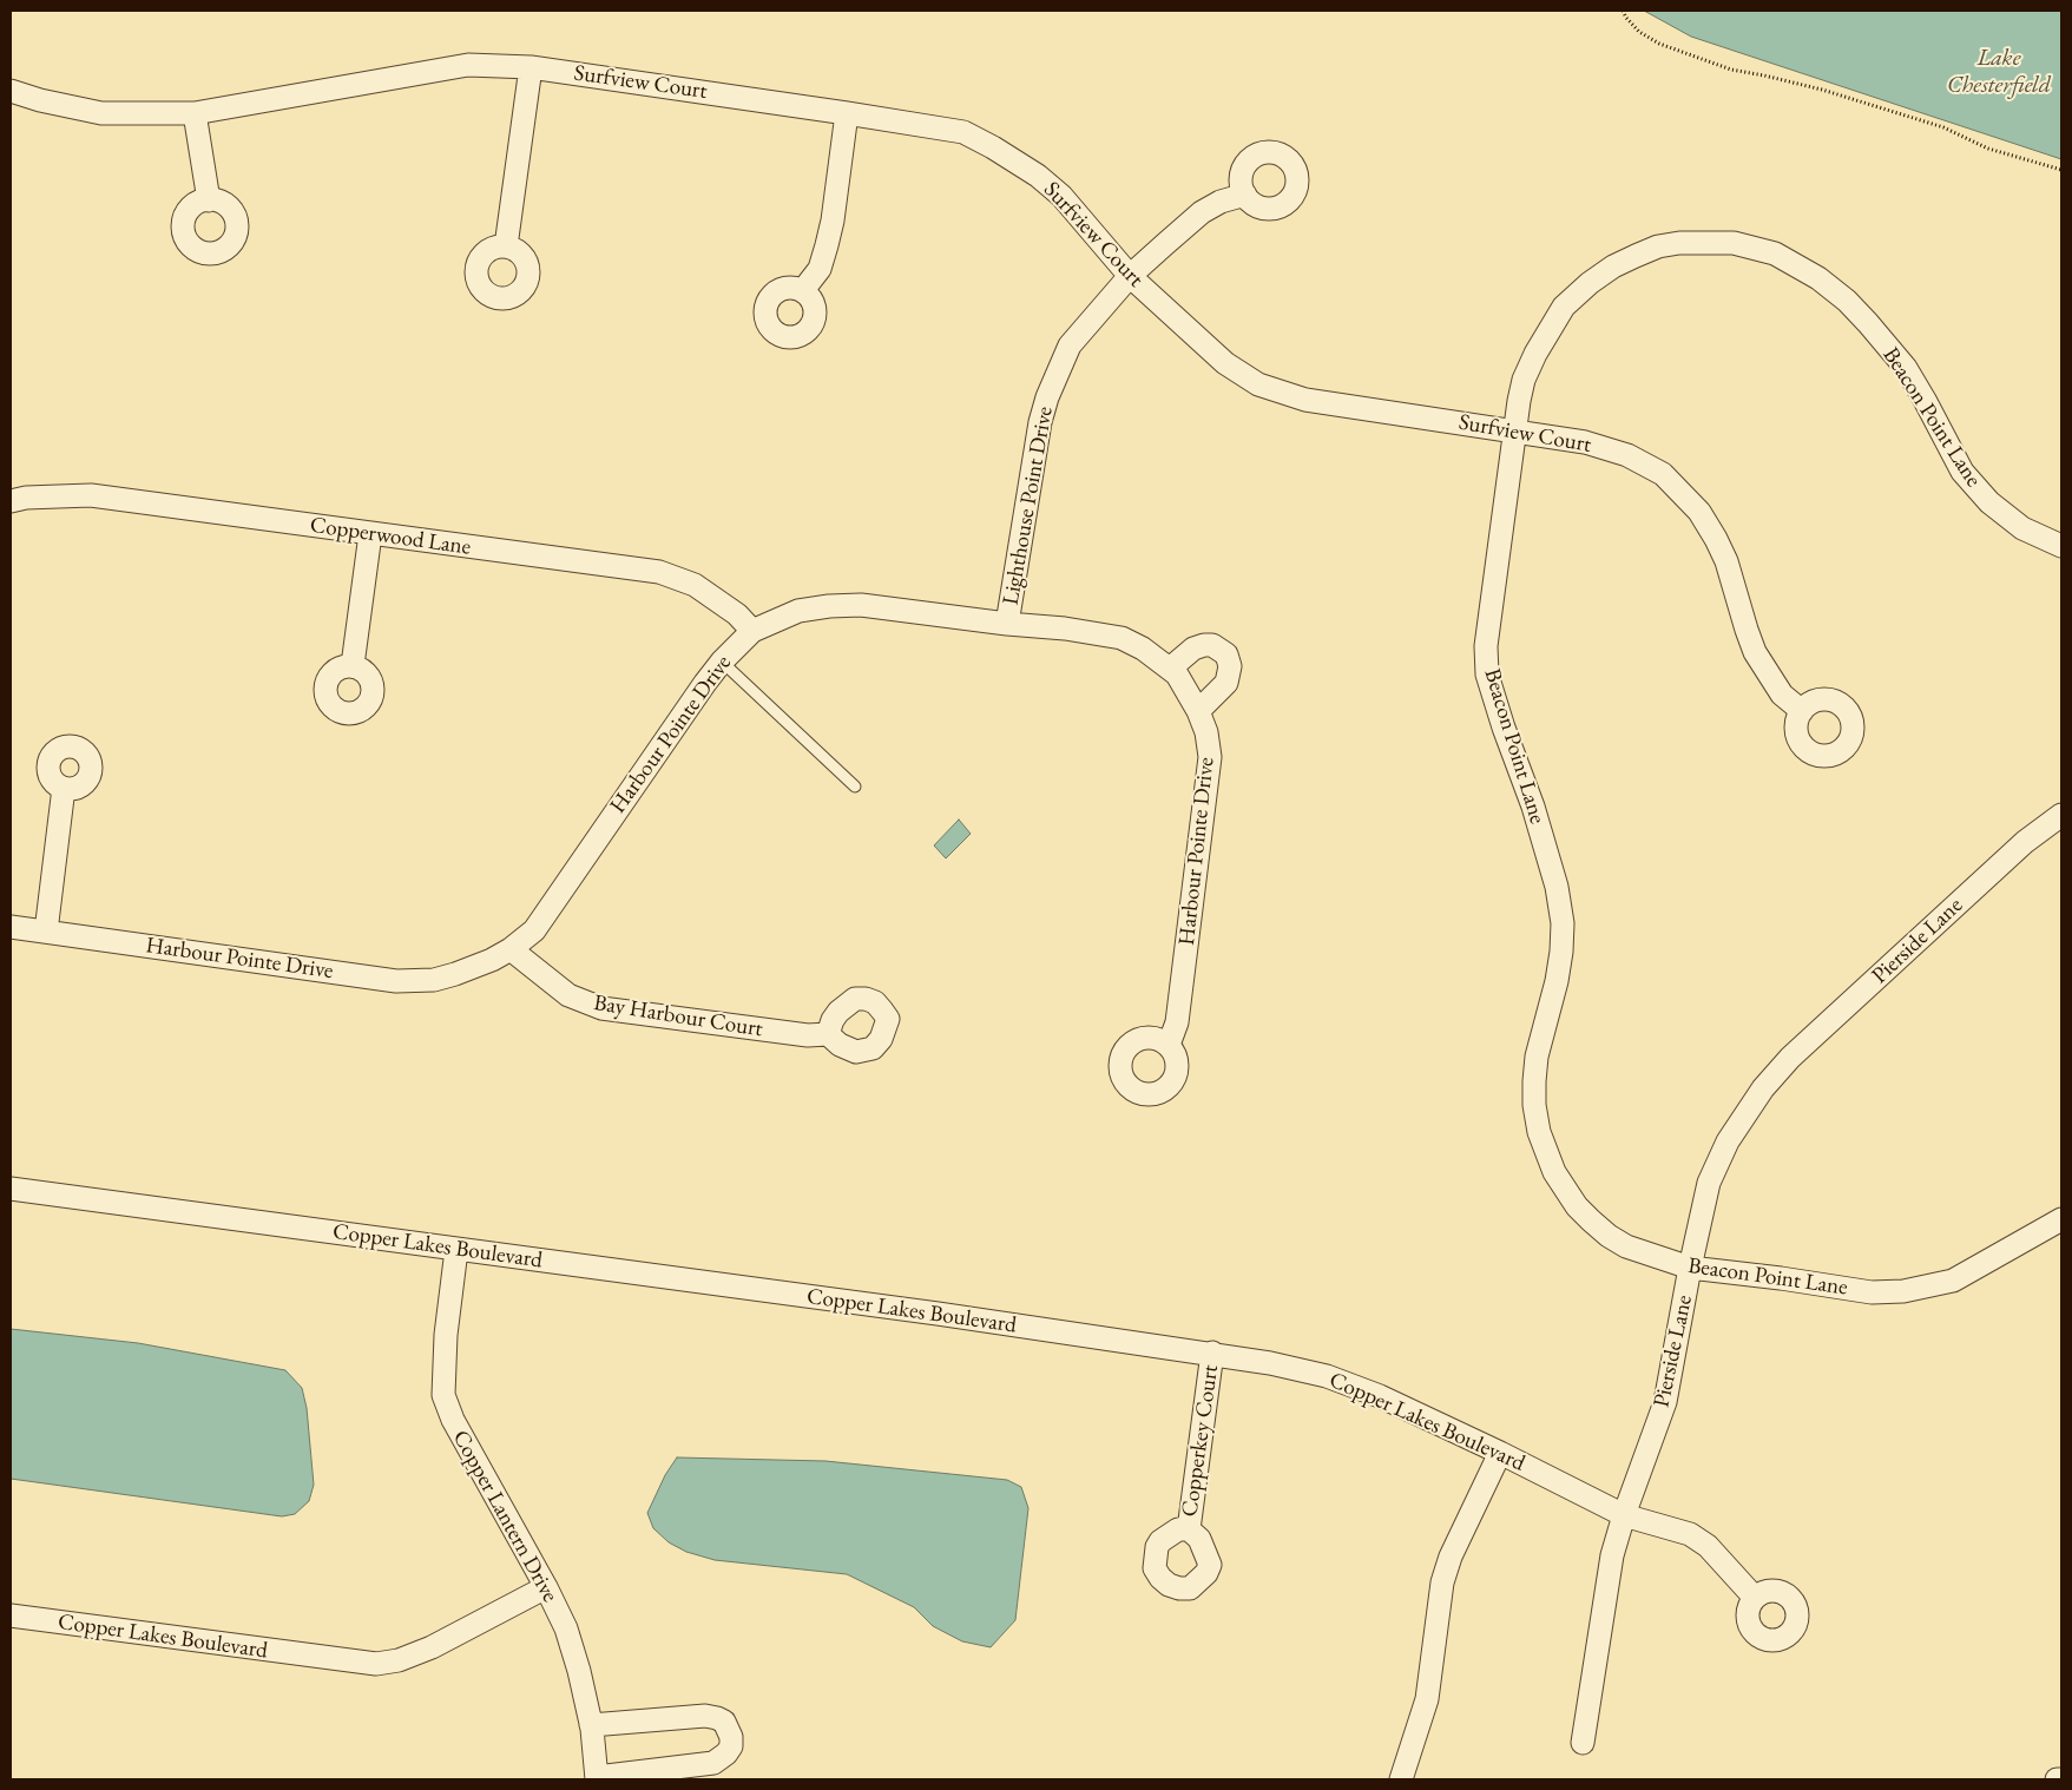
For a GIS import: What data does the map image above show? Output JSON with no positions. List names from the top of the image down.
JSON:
{
  "streets": {
    "street": [
      "Surfview Court",
      "Beacon Point Lane",
      "Lighthouse Point Drive",
      "Copperwood Lane",
      "Harbour Pointe Drive",
      "Pierside Lane",
      "Bay Harbour Court",
      "Copper Lakes Boulevard",
      "Copperkey Court",
      "Copper Lantern Drive"
    ]
  },
  "crossings": [
    ["Surfview Court", "Beacon Point Lane"],
    ["Surfview Court", "Lighthouse Point Drive"],
    ["Beacon Point Lane", "Pierside Lane"],
    ["Lighthouse Point Drive", "Harbour Pointe Drive"],
    ["Copperwood Lane", "Harbour Pointe Drive"],
    ["Harbour Pointe Drive", "Bay Harbour Court"],
    ["Pierside Lane", "Copper Lakes Boulevard"],
    ["Copper Lakes Boulevard", "Copperkey Court"],
    ["Copper Lakes Boulevard", "Copper Lantern Drive"]
  ],
  "water": ["Lake Chesterfield"]
}
